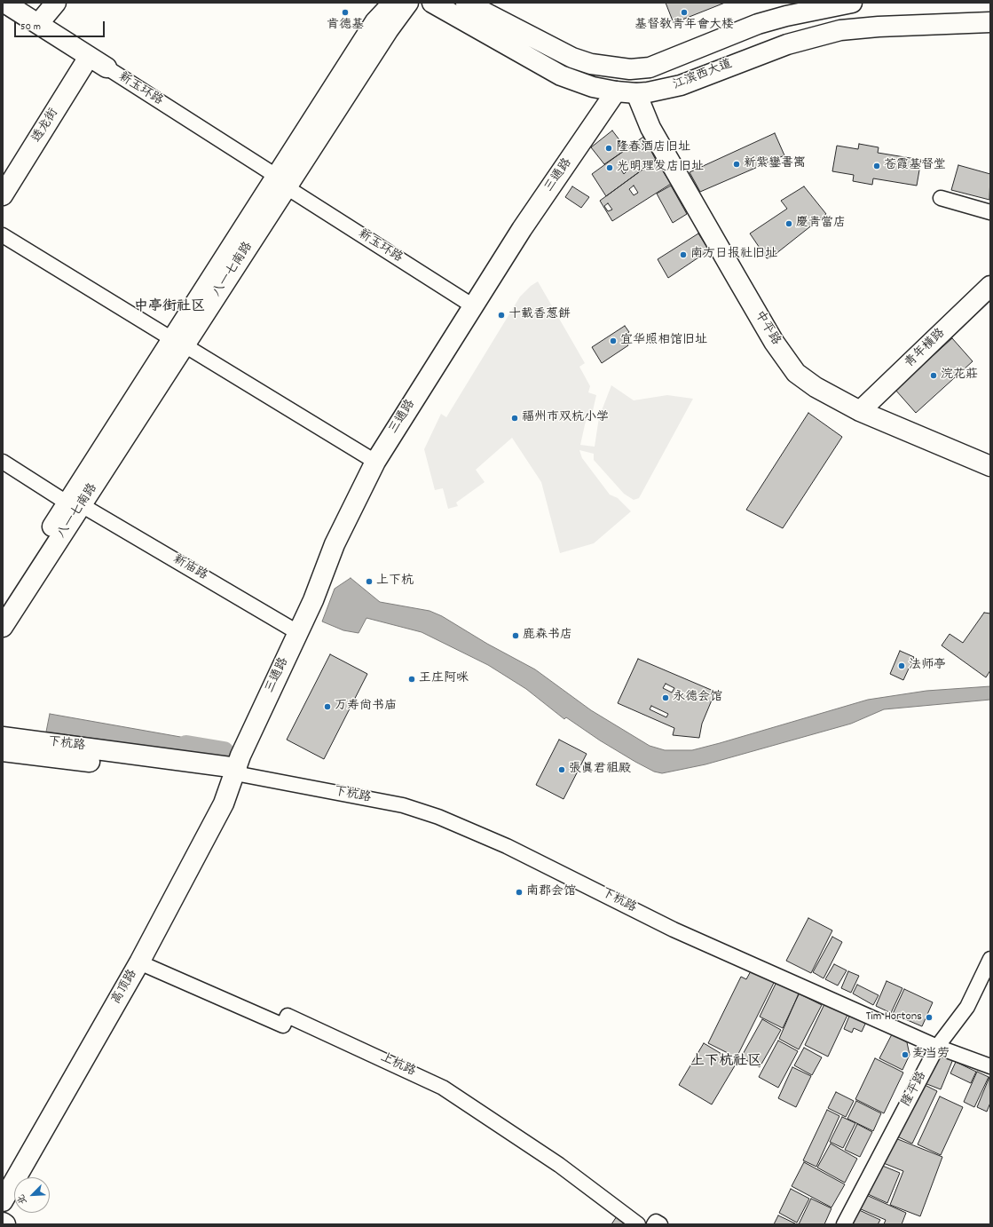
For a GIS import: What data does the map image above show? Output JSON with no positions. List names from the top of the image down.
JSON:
{
  "streets": {
    "main road": [
      "江滨西大道",
      "新玉环路",
      "透龙街",
      "三通路",
      "八一七南路",
      "中平路",
      "青年横路",
      "下杭路",
      "高顶路"
    ],
    "street": ["新庙路", "上杭路", "隆平路"]
  },
  "crossings": [
    ["江滨西大道", "三通路"],
    ["江滨西大道", "中平路"],
    ["新玉环路", "透龙街"],
    ["新玉环路", "三通路"],
    ["新玉环路", "八一七南路"],
    ["三通路", "新庙路"],
    ["三通路", "下杭路"],
    ["三通路", "高顶路"],
    ["八一七南路", "新庙路"],
    ["中平路", "青年横路"],
    ["下杭路", "高顶路"],
    ["下杭路", "隆平路"],
    ["高顶路", "上杭路"]
  ],
  "districts": ["中亭街社区", "上下杭社区"],
  "places": [
    "肯德基",
    "基督教青年會大楼",
    "隆春酒店旧址",
    "新紫鑾書寓",
    "苍霞基督堂",
    "光明理发店旧址",
    "慶青當店",
    "南方日报社旧址",
    "十載香葱餅",
    "宜华照相馆旧址",
    "浣花莊",
    "福州市双杭小学",
    "上下杭",
    "鹿森书店",
    "法师亭",
    "王庄阿咪",
    "永德会馆",
    "万寿尚书庙",
    "張真君祖殿",
    "南郡会馆",
    "Tim Hortons",
    "麦当劳"
  ],
  "scale_bar": "50 m",
  "north": "bottom left"
}
